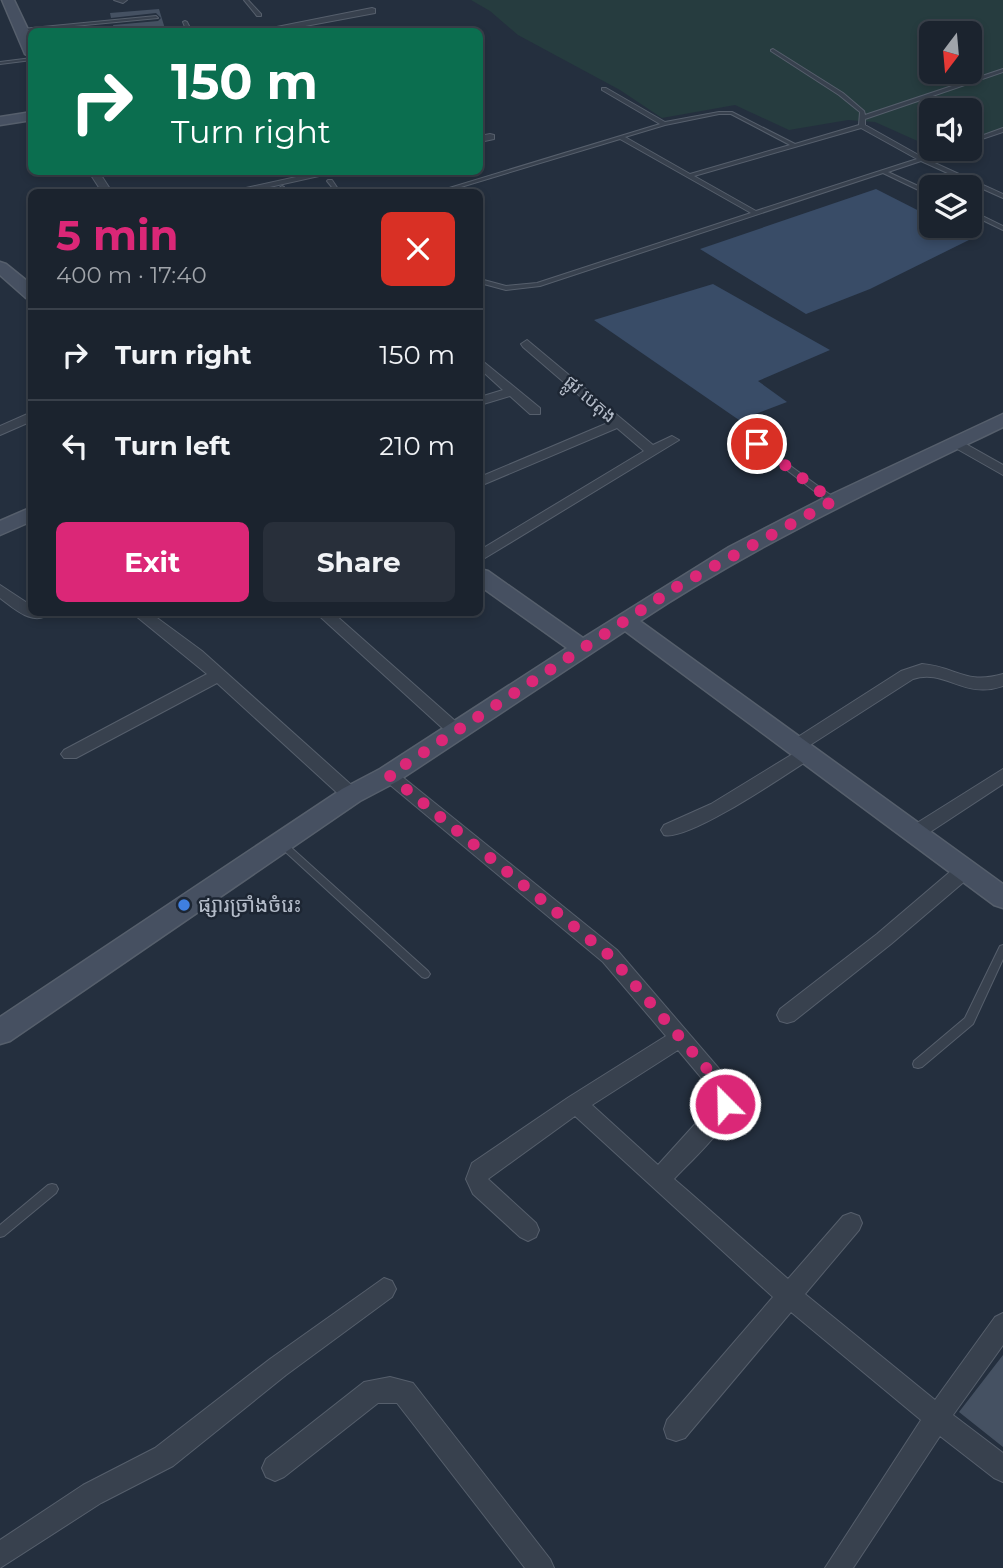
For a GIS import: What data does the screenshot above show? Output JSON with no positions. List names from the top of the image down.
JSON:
{
  "streets": {
    "street": ["ផ្លូវ បេតុង"]
  },
  "places": ["ផ្សារច្រាំងចំរេះ"],
  "north": "bottom",
  "page": {
    "turn": ["150 m", "Turn right"],
    "heading": ["5 min", "400 m · 17:40"],
    "list": [
      {
        "name": "Turn right",
        "value": "150 m"
      },
      {
        "name": "Turn left",
        "value": "210 m"
      }
    ],
    "buttons": ["Exit", "Share"]
  }
}
